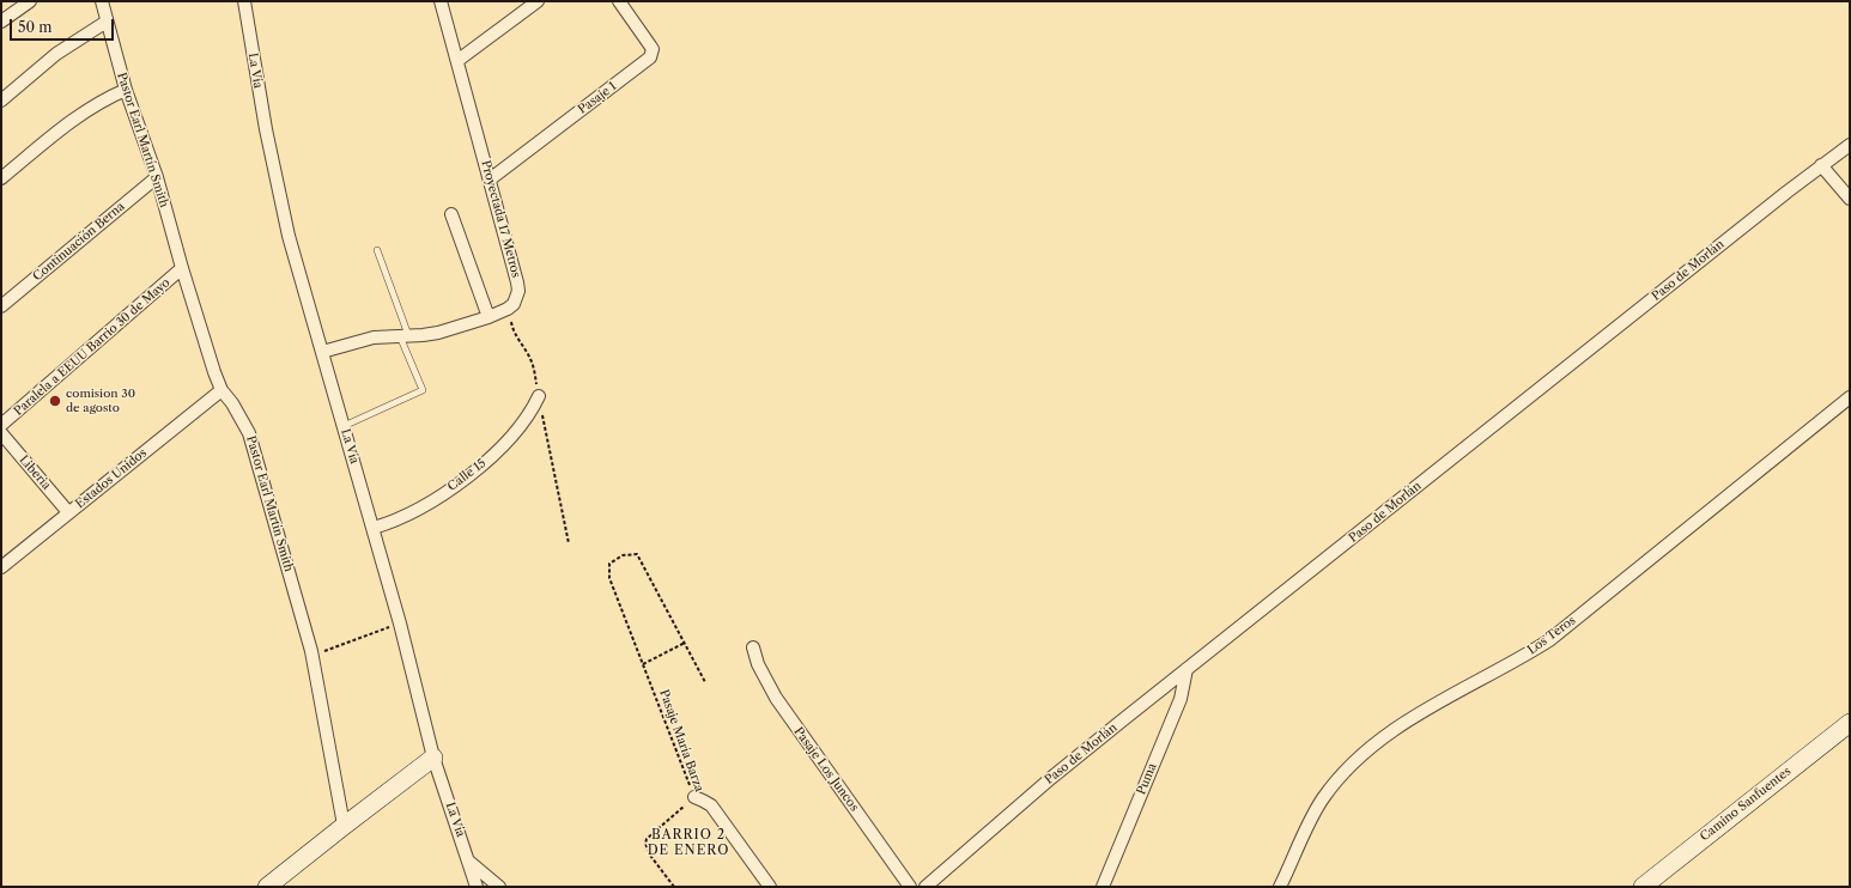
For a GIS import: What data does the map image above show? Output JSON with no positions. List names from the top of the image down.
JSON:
{
  "streets": {
    "street": [
      "La Vía",
      "Pasaje 1",
      "Pastor Earl Martín Smith",
      "Proyectada 17 Metros",
      "Continuación Berna",
      "Paso de Morlán",
      "Paralela a EEUU Barrio 30 de Mayo",
      "Liberia",
      "Calle 15",
      "Estados Unidos",
      "Los Teros",
      "Pasaje Los Juncos",
      "Puma",
      "Camino Sanfuentes"
    ],
    "path": ["Pasaje María Barza"]
  },
  "crossings": [
    ["La Vía", "Calle 15"],
    ["Pasaje 1", "Proyectada 17 Metros"],
    ["Pastor Earl Martín Smith", "Continuación Berna"],
    ["Pastor Earl Martín Smith", "Paralela a EEUU Barrio 30 de Mayo"],
    ["Pastor Earl Martín Smith", "Estados Unidos"],
    ["Paso de Morlán", "Puma"],
    ["Liberia", "Estados Unidos"]
  ],
  "districts": ["BARRIO 2 DE ENERO"],
  "places": ["comision 30 de agosto"],
  "scale_bar": "50 m"
}
